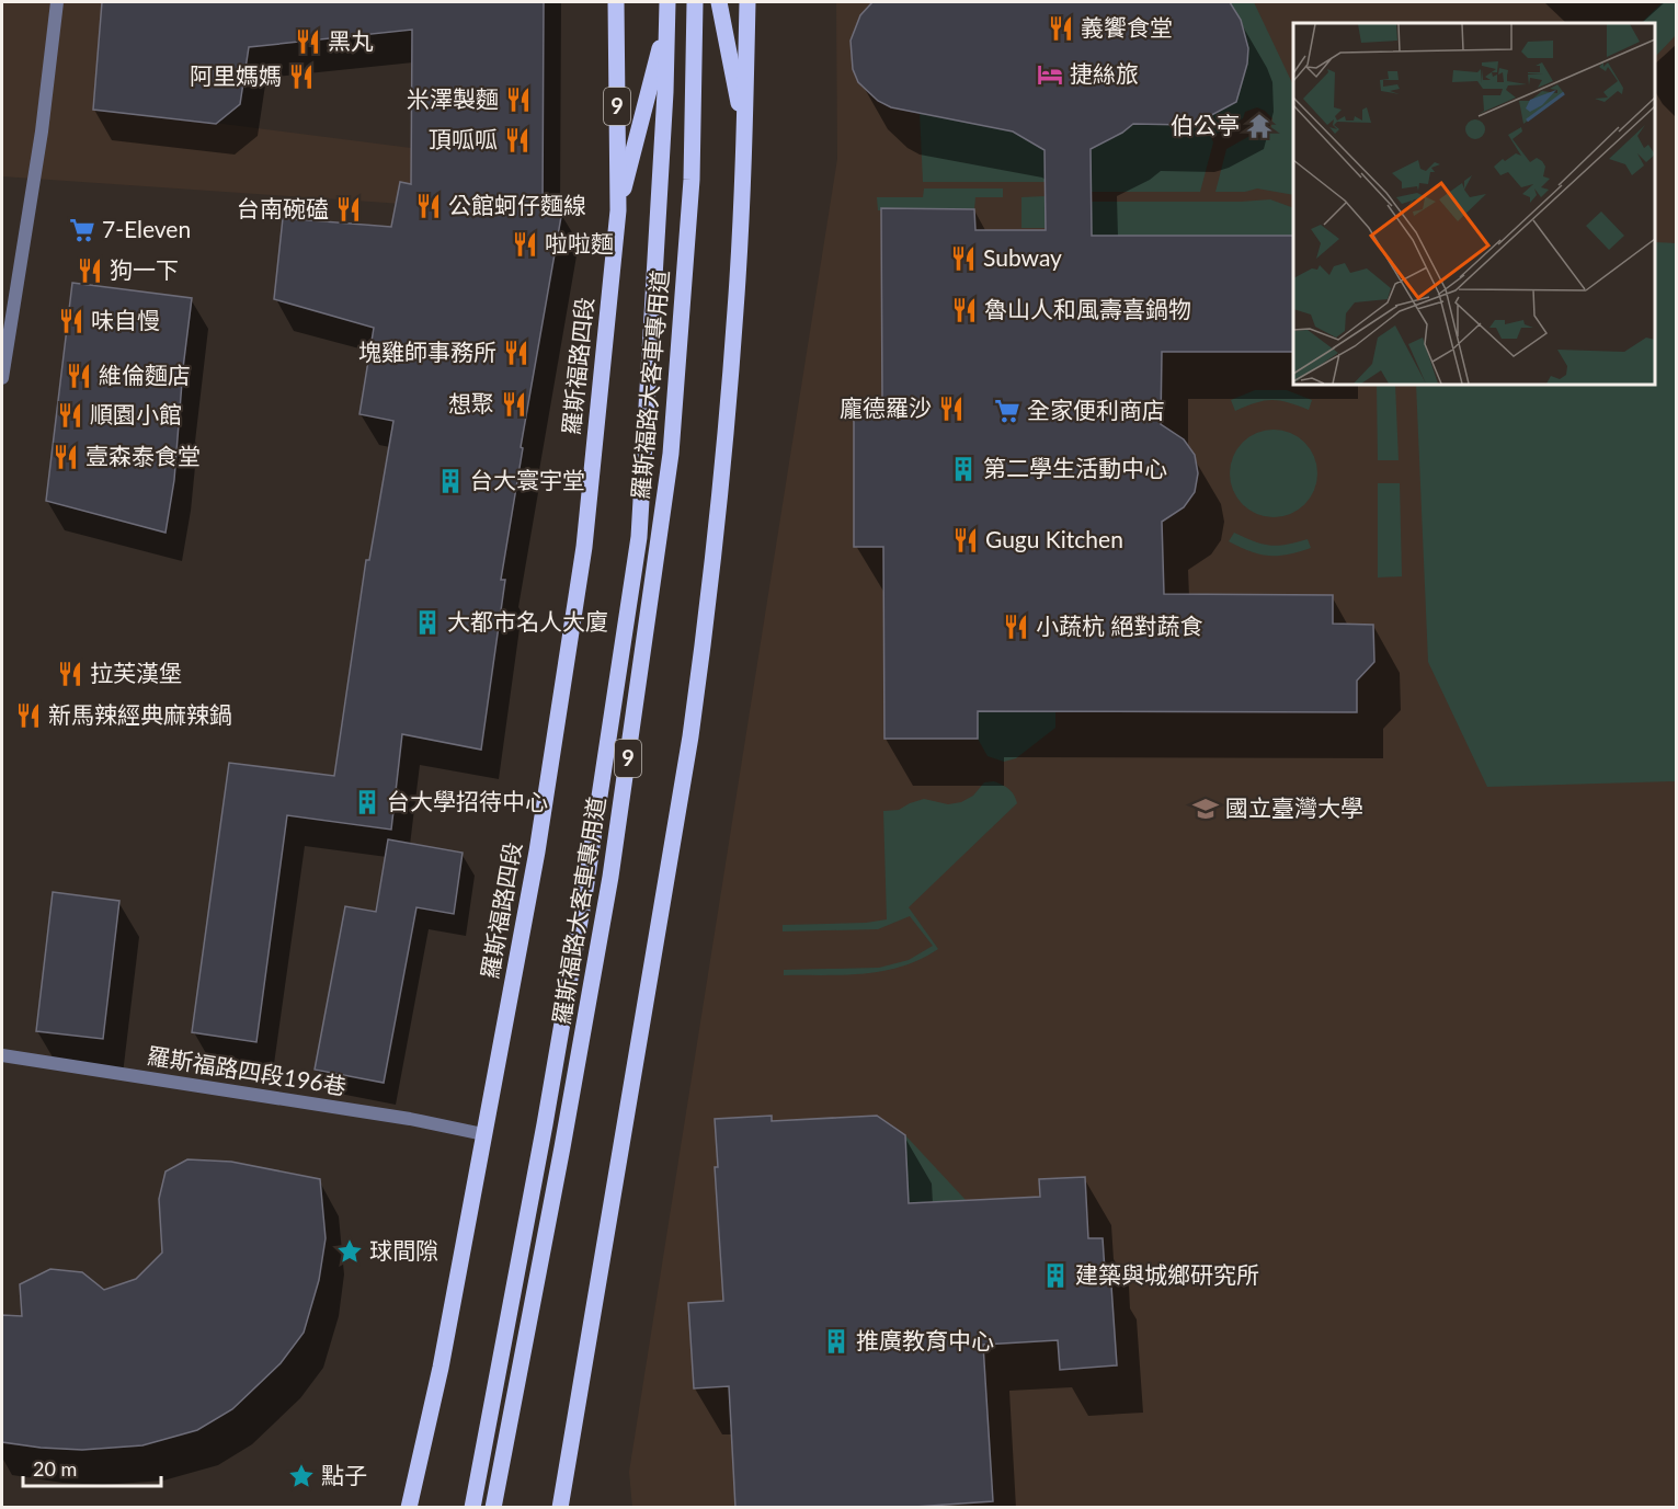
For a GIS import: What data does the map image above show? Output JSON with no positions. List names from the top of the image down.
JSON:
{
  "streets": {
    "main road": ["9", "羅斯福路四段", "羅斯福路大客車專用道"],
    "street": ["羅斯福路四段196巷"]
  },
  "crossings": [
    ["羅斯福路四段", "羅斯福路大客車專用道"],
    ["羅斯福路四段", "羅斯福路四段196巷"]
  ],
  "places": {
    "restaurant": [
      "義饗食堂",
      "黑丸",
      "阿里媽媽",
      "米澤製麵",
      "頂呱呱",
      "公館蚵仔麵線",
      "台南碗磕",
      "啦啦麵",
      "Subway",
      "狗一下",
      "魯山人和風壽喜鍋物",
      "味自慢",
      "塊雞師事務所",
      "維倫麵店",
      "想聚",
      "龐德羅沙",
      "順園小館",
      "壹森泰食堂",
      "Gugu Kitchen",
      "小蔬杭 絕對蔬食",
      "拉芙漢堡",
      "新馬辣經典麻辣鍋"
    ],
    "hotel": ["捷絲旅"],
    "temple": ["伯公亭"],
    "supermarket": ["7-Eleven", "全家便利商店"],
    "building": [
      "第二學生活動中心",
      "台大寰宇堂",
      "大都市名人大廈",
      "台大學招待中心",
      "建築與城鄉研究所",
      "推廣教育中心"
    ],
    "school or university": ["國立臺灣大學"],
    "place": ["球間隙", "點子"]
  },
  "scale_bar": "20 m"
}
